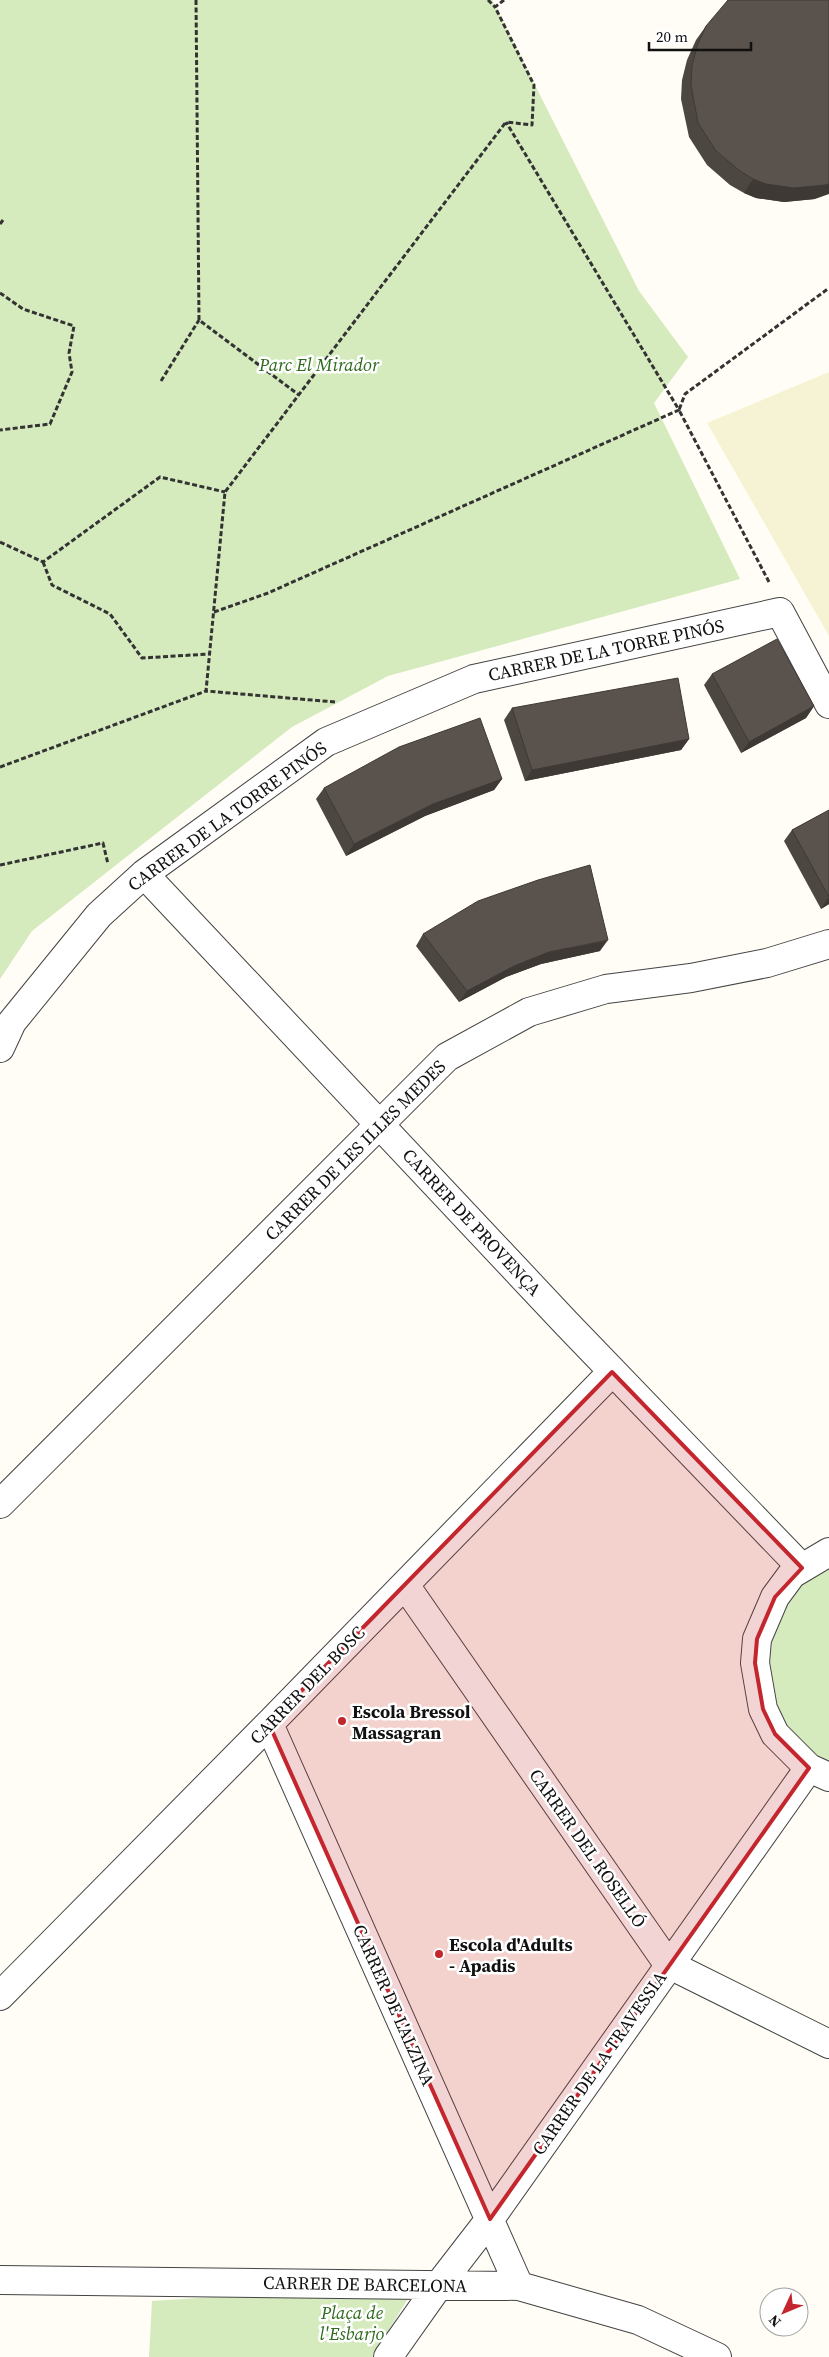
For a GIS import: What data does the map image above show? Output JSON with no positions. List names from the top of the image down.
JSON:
{
  "streets": {
    "street": [
      "CARRER DE LA TORRE PINÓS",
      "CARRER DE LES ILLES MEDES",
      "CARRER DE PROVENÇA",
      "CARRER DEL BOSC",
      "CARRER DEL ROSELLÓ",
      "CARRER DE L'ALZINA",
      "CARRER DE LA TRAVESSIA",
      "CARRER DE BARCELONA"
    ]
  },
  "crossings": [
    ["CARRER DE LA TORRE PINÓS", "CARRER DE PROVENÇA"],
    ["CARRER DE LES ILLES MEDES", "CARRER DE PROVENÇA"],
    ["CARRER DE PROVENÇA", "CARRER DEL BOSC"],
    ["CARRER DEL BOSC", "CARRER DEL ROSELLÓ"],
    ["CARRER DEL BOSC", "CARRER DE L'ALZINA"],
    ["CARRER DEL ROSELLÓ", "CARRER DE LA TRAVESSIA"],
    ["CARRER DE L'ALZINA", "CARRER DE LA TRAVESSIA"],
    ["CARRER DE L'ALZINA", "CARRER DE BARCELONA"],
    ["CARRER DE LA TRAVESSIA", "CARRER DE BARCELONA"]
  ],
  "parks": ["Parc El Mirador", "Plaça de l'Esbarjo"],
  "places": ["Escola Bressol Massagran", "Escola d'Adults - Apadis"],
  "scale_bar": "20 m",
  "north": "bottom left"
}
